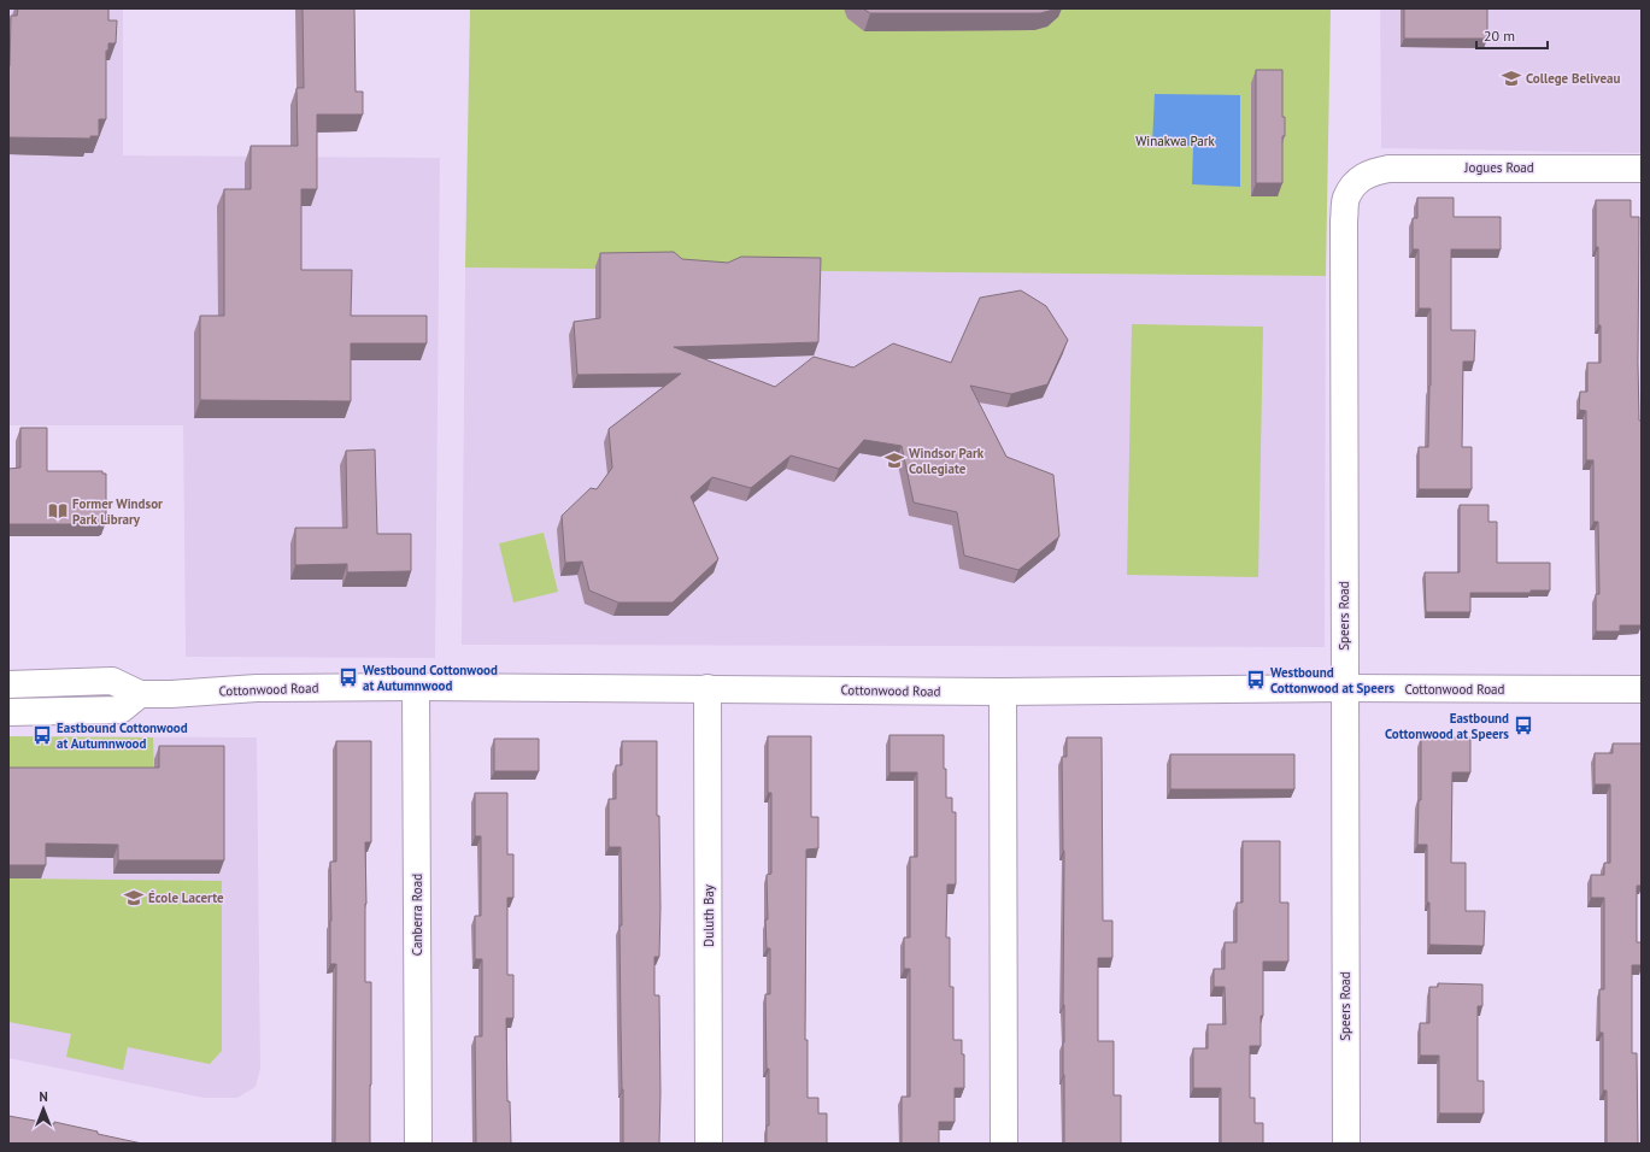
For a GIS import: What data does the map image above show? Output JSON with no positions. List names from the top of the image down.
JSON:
{
  "streets": {
    "street": [
      "Jogues Road",
      "Speers Road",
      "Cottonwood Road",
      "Canberra Road",
      "Duluth Bay"
    ]
  },
  "crossings": [
    ["Jogues Road", "Speers Road"],
    ["Speers Road", "Cottonwood Road"],
    ["Cottonwood Road", "Canberra Road"],
    ["Cottonwood Road", "Duluth Bay"]
  ],
  "parks": ["Winakwa Park"],
  "places": {
    "school or university": ["College Beliveau", "Windsor Park Collegiate", "École Lacerte"],
    "library": ["Former Windsor Park Library"],
    "bus stop": [
      "Westbound Cottonwood at Autumnwood",
      "Westbound Cottonwood at Speers",
      "Eastbound Cottonwood at Speers",
      "Eastbound Cottonwood at Autumnwood"
    ]
  },
  "scale_bar": "20 m",
  "north": "top"
}
